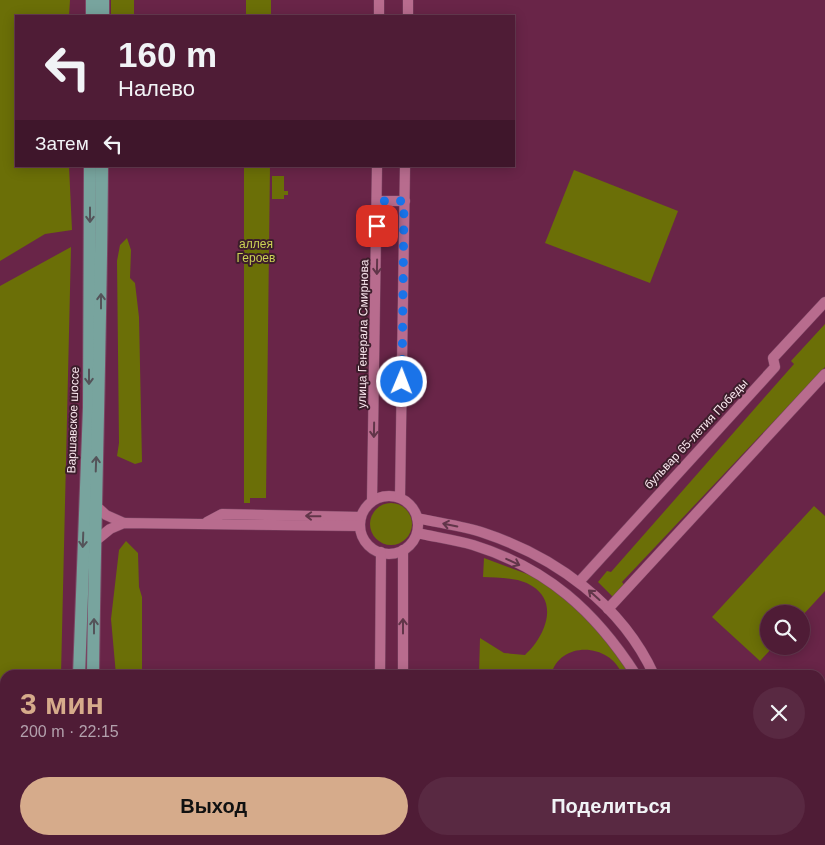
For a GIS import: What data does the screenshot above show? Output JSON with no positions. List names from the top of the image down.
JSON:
{
  "streets": {
    "main road": ["Варшавское шоссе"],
    "street": ["улица Генерала Смирнова", "бульвар 65-летия Победы"]
  },
  "parks": ["аллея Героев"],
  "page": {
    "turn": ["160 m", "Налево"],
    "then": "Затем",
    "heading": ["3 мин", "200 m · 22:15"],
    "buttons": ["Выход", "Поделиться"]
  }
}
